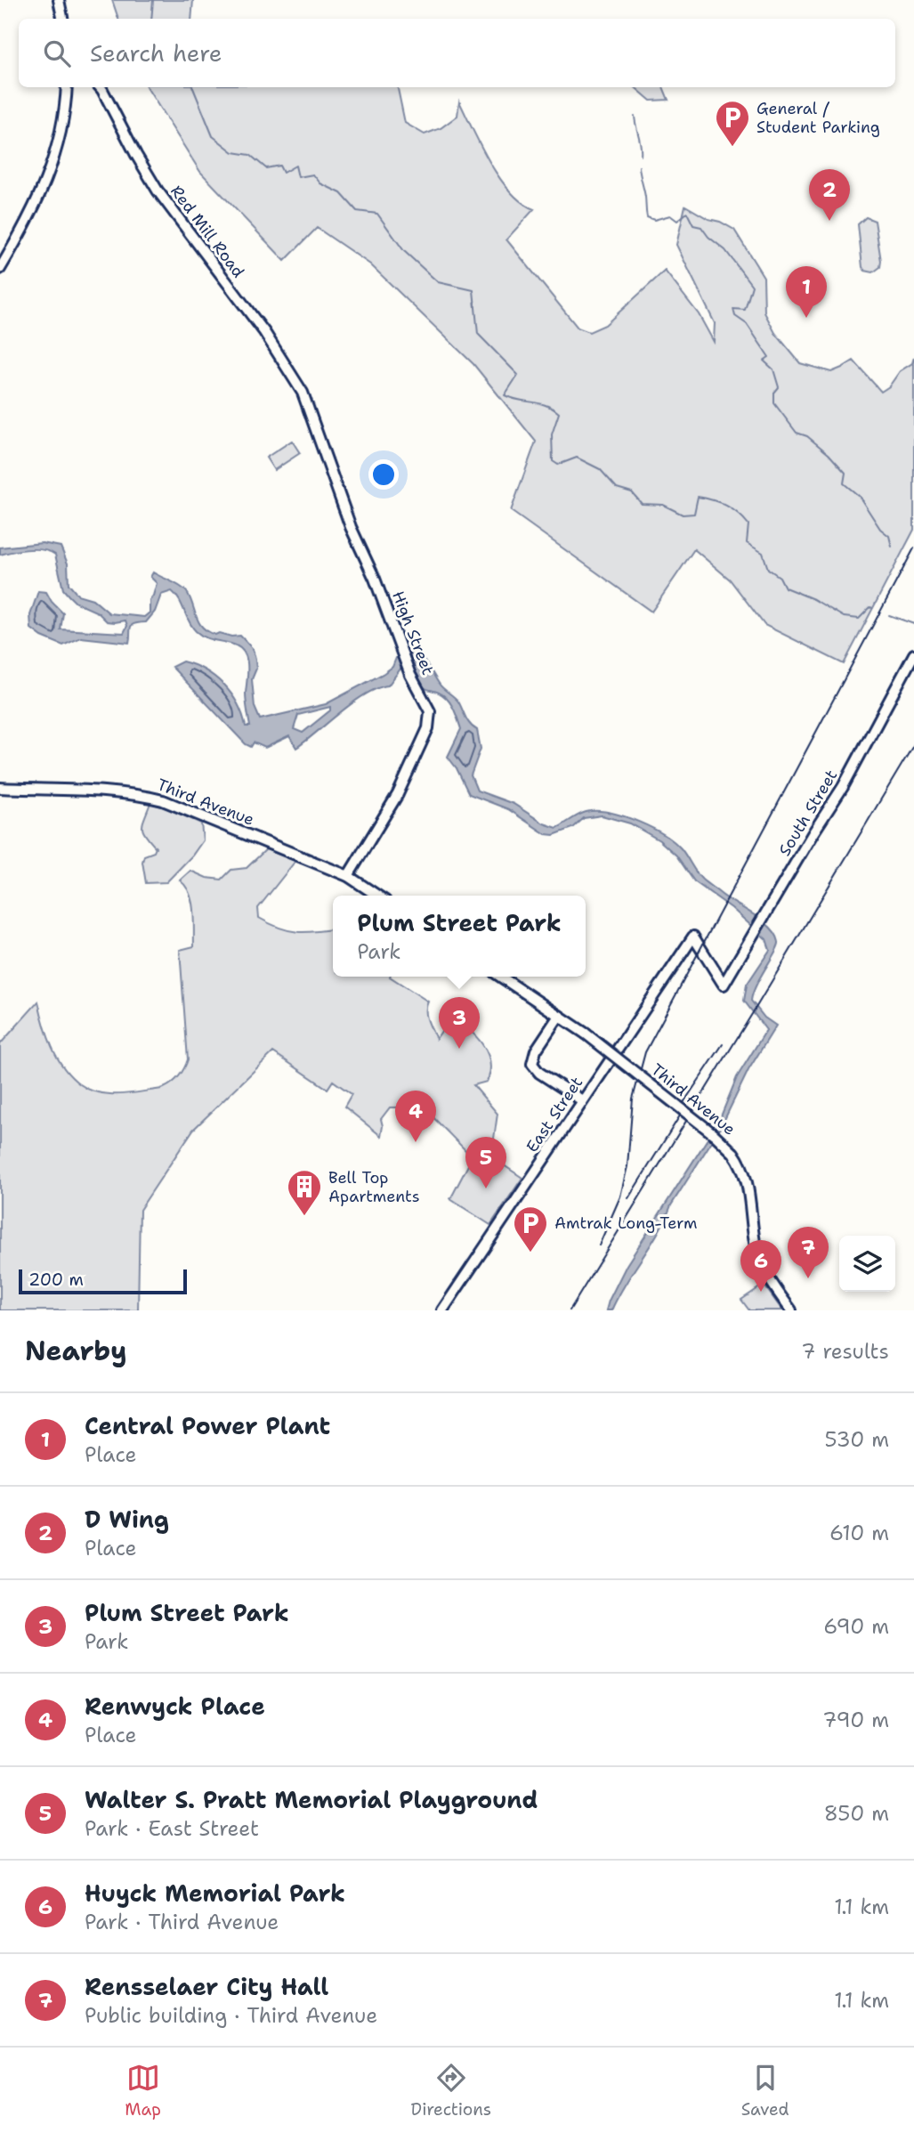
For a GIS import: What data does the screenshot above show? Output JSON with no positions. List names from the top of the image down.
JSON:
{
  "streets": {
    "street": [
      "Red Mill Road",
      "High Street",
      "Third Avenue",
      "South Street",
      "East Street"
    ]
  },
  "crossings": [
    ["Red Mill Road", "High Street"],
    ["High Street", "Third Avenue"],
    ["South Street", "East Street"]
  ],
  "places": {
    "parking": ["General / Student Parking", "Amtrak Long-Term"],
    "building": ["Bell Top Apartments"]
  },
  "scale_bar": "200 m",
  "page": {
    "search": "Search here",
    "pins": [
      "2",
      "1",
      "3",
      "4",
      "5",
      "7",
      "6"
    ],
    "popup": ["Plum Street Park", "Park"],
    "scale": "200 m",
    "heading": ["Nearby", "7 results"],
    "list": [
      {
        "mark": "1",
        "name": "Central Power Plant",
        "note": "Place",
        "value": "530 m"
      },
      {
        "mark": "2",
        "name": "D Wing",
        "note": "Place",
        "value": "610 m"
      },
      {
        "mark": "3",
        "name": "Plum Street Park",
        "note": "Park",
        "value": "690 m"
      },
      {
        "mark": "4",
        "name": "Renwyck Place",
        "note": "Place",
        "value": "790 m"
      },
      {
        "mark": "5",
        "name": "Walter S. Pratt Memorial Playground",
        "note": "Park · East Street",
        "value": "850 m"
      },
      {
        "mark": "6",
        "name": "Huyck Memorial Park",
        "note": "Park · Third Avenue",
        "value": "1.1 km"
      },
      {
        "mark": "7",
        "name": "Rensselaer City Hall",
        "note": "Public building · Third Avenue",
        "value": "1.1 km"
      }
    ],
    "nav": ["Map", "Directions", "Saved"]
  }
}
